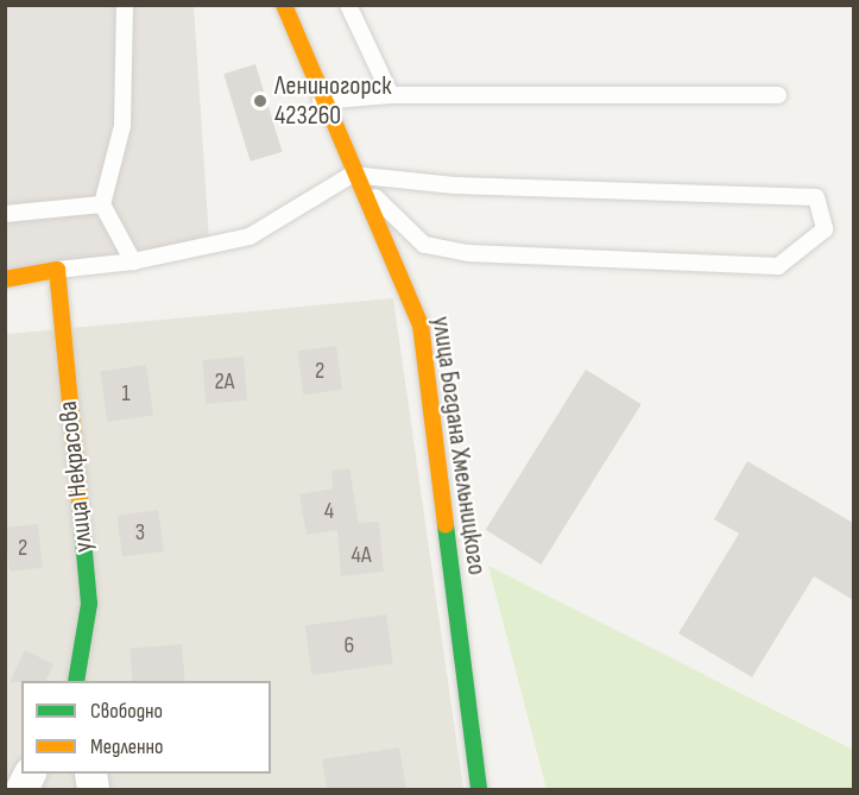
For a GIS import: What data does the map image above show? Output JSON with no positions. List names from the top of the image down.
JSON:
{
  "streets": {
    "street": ["улица Богдана Хмельницкого", "улица Некрасова"]
  },
  "places": ["Лениногорск 423260"],
  "house_numbers": [
    "2",
    "2А",
    "1",
    "4",
    "3",
    "2",
    "4А",
    "6"
  ],
  "legend": ["Свободно", "Медленно"]
}
